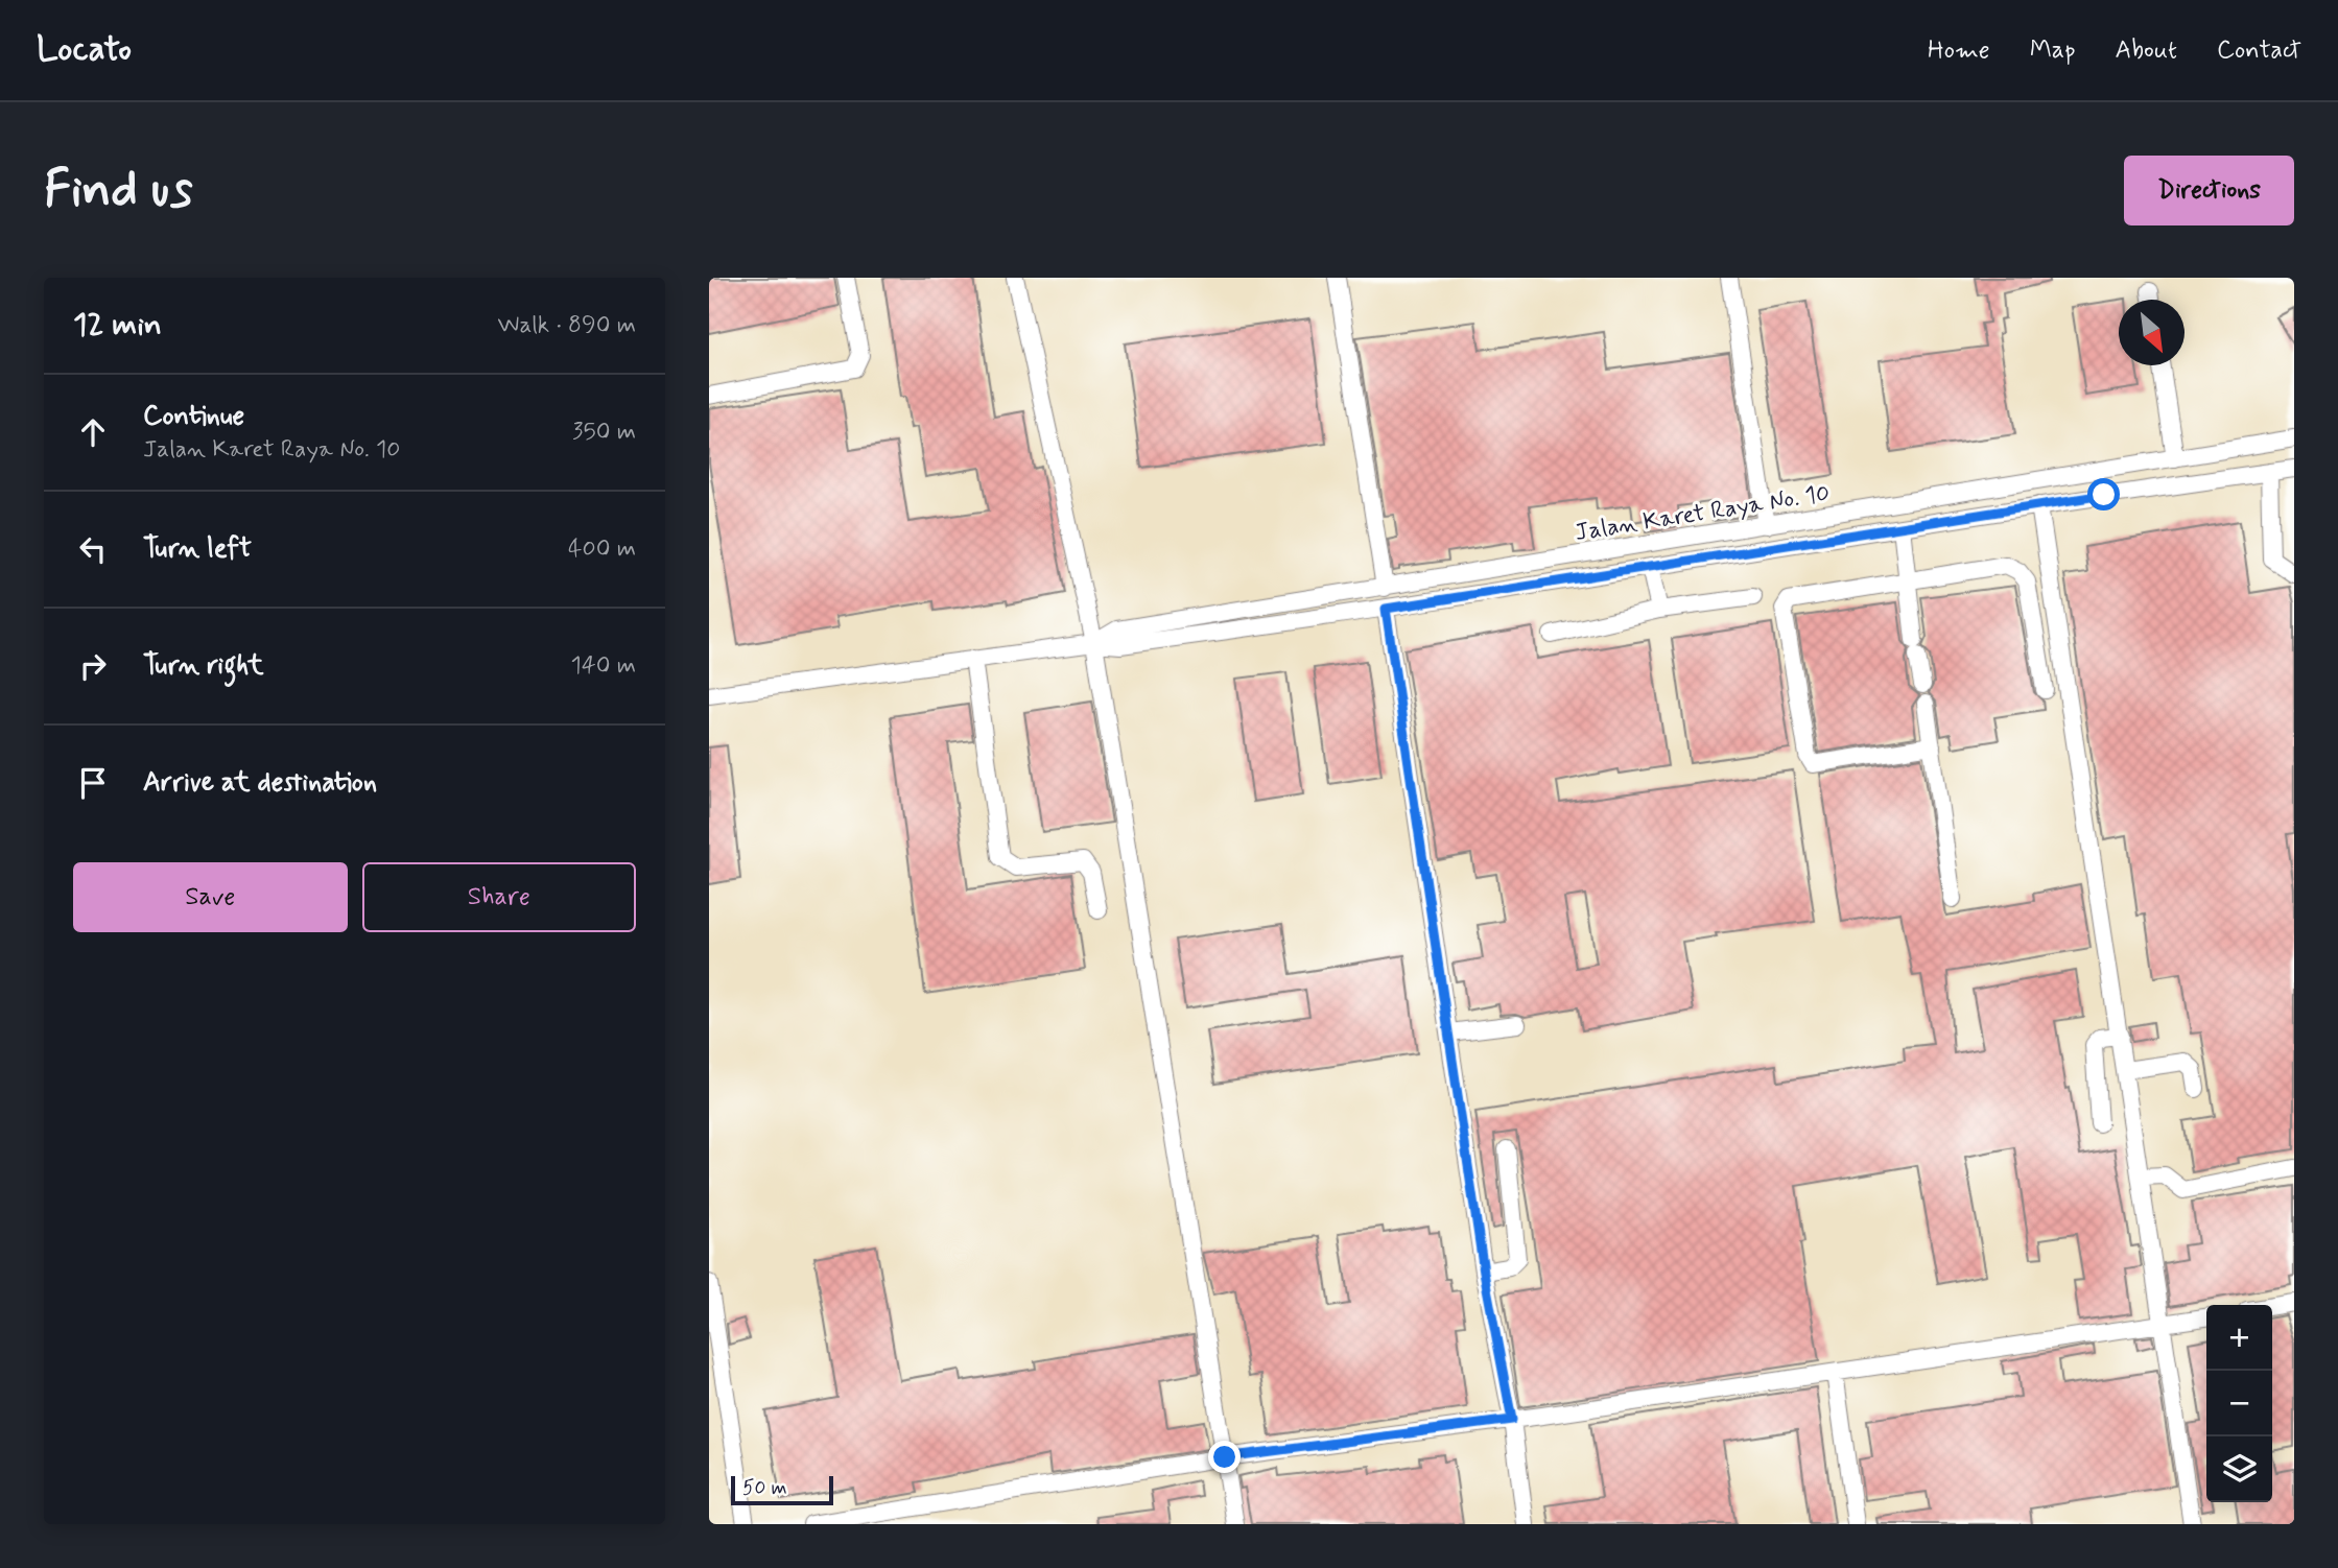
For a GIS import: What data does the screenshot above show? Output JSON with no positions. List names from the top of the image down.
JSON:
{
  "streets": {
    "street": ["Jalan Karet Raya No. 10"]
  },
  "scale_bar": "50 m",
  "north": "bottom right",
  "page": {
    "header": "Locato",
    "nav": [
      "Home",
      "Map",
      "About",
      "Contact"
    ],
    "buttons": [
      "Directions",
      ["Save", "Share"]
    ],
    "title": "Find us",
    "heading": ["12 min", "Walk · 890 m"],
    "list": [
      ["Continue", "Jalan Karet Raya No. 10", "350 m"],
      ["Turn left", "400 m"],
      ["Turn right", "140 m"],
      "Arrive at destination"
    ],
    "map_buttons": ["+", "−"],
    "scale": "50 m"
  }
}
